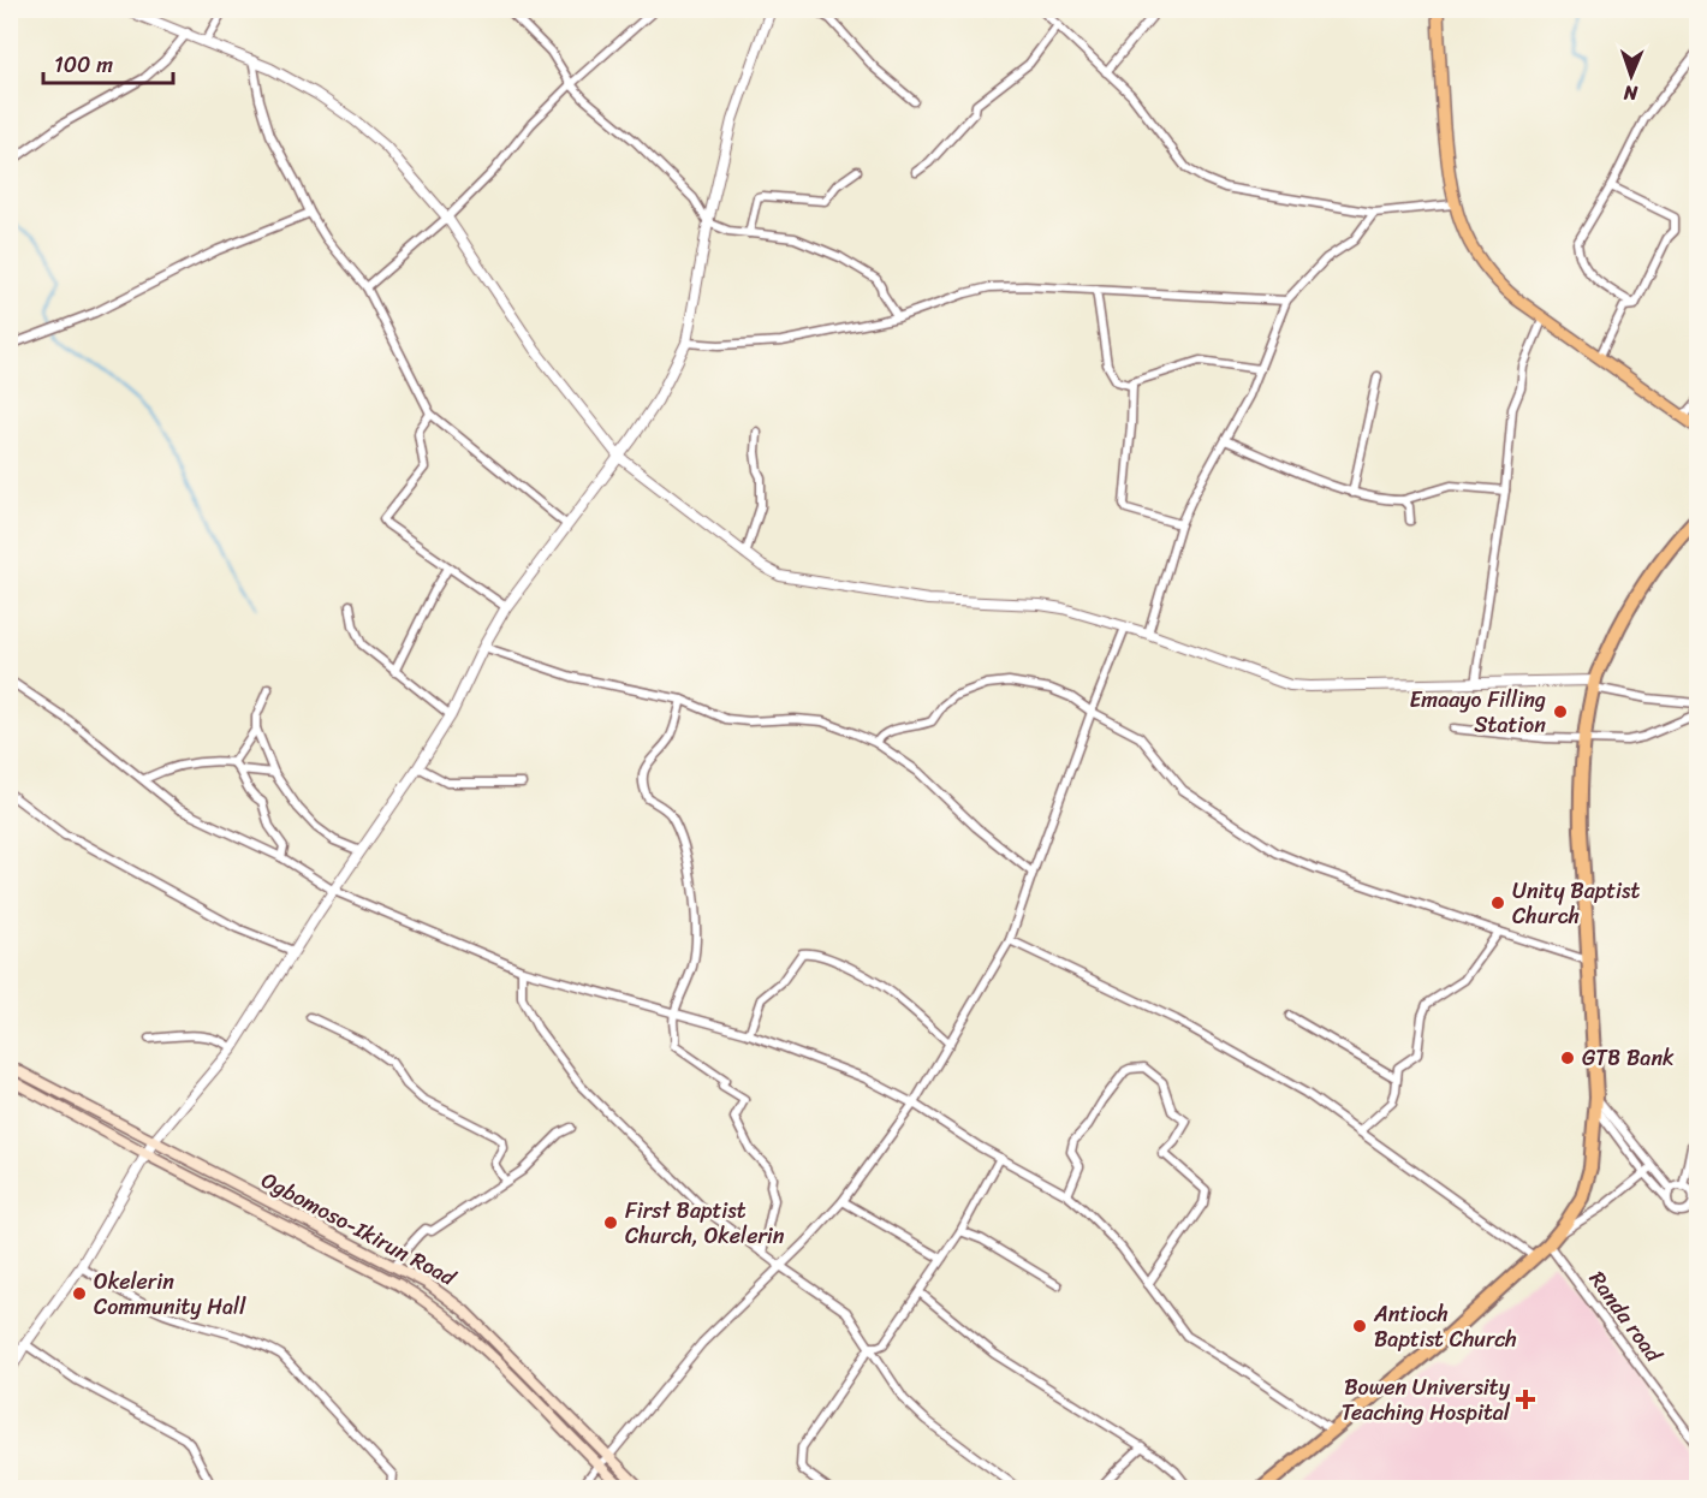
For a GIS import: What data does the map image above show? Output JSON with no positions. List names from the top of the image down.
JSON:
{
  "streets": {
    "main road": ["Ogbomoso-Ikirun Road"],
    "street": ["Randa road"]
  },
  "places": {
    "other": [
      "Emaayo Filling Station",
      "Unity Baptist Church",
      "GTB Bank",
      "First Baptist Church, Okelerin",
      "Okelerin Community Hall",
      "Antioch Baptist Church"
    ],
    "health": ["Bowen University Teaching Hospital"]
  },
  "scale_bar": "100 m",
  "north": "bottom"
}
